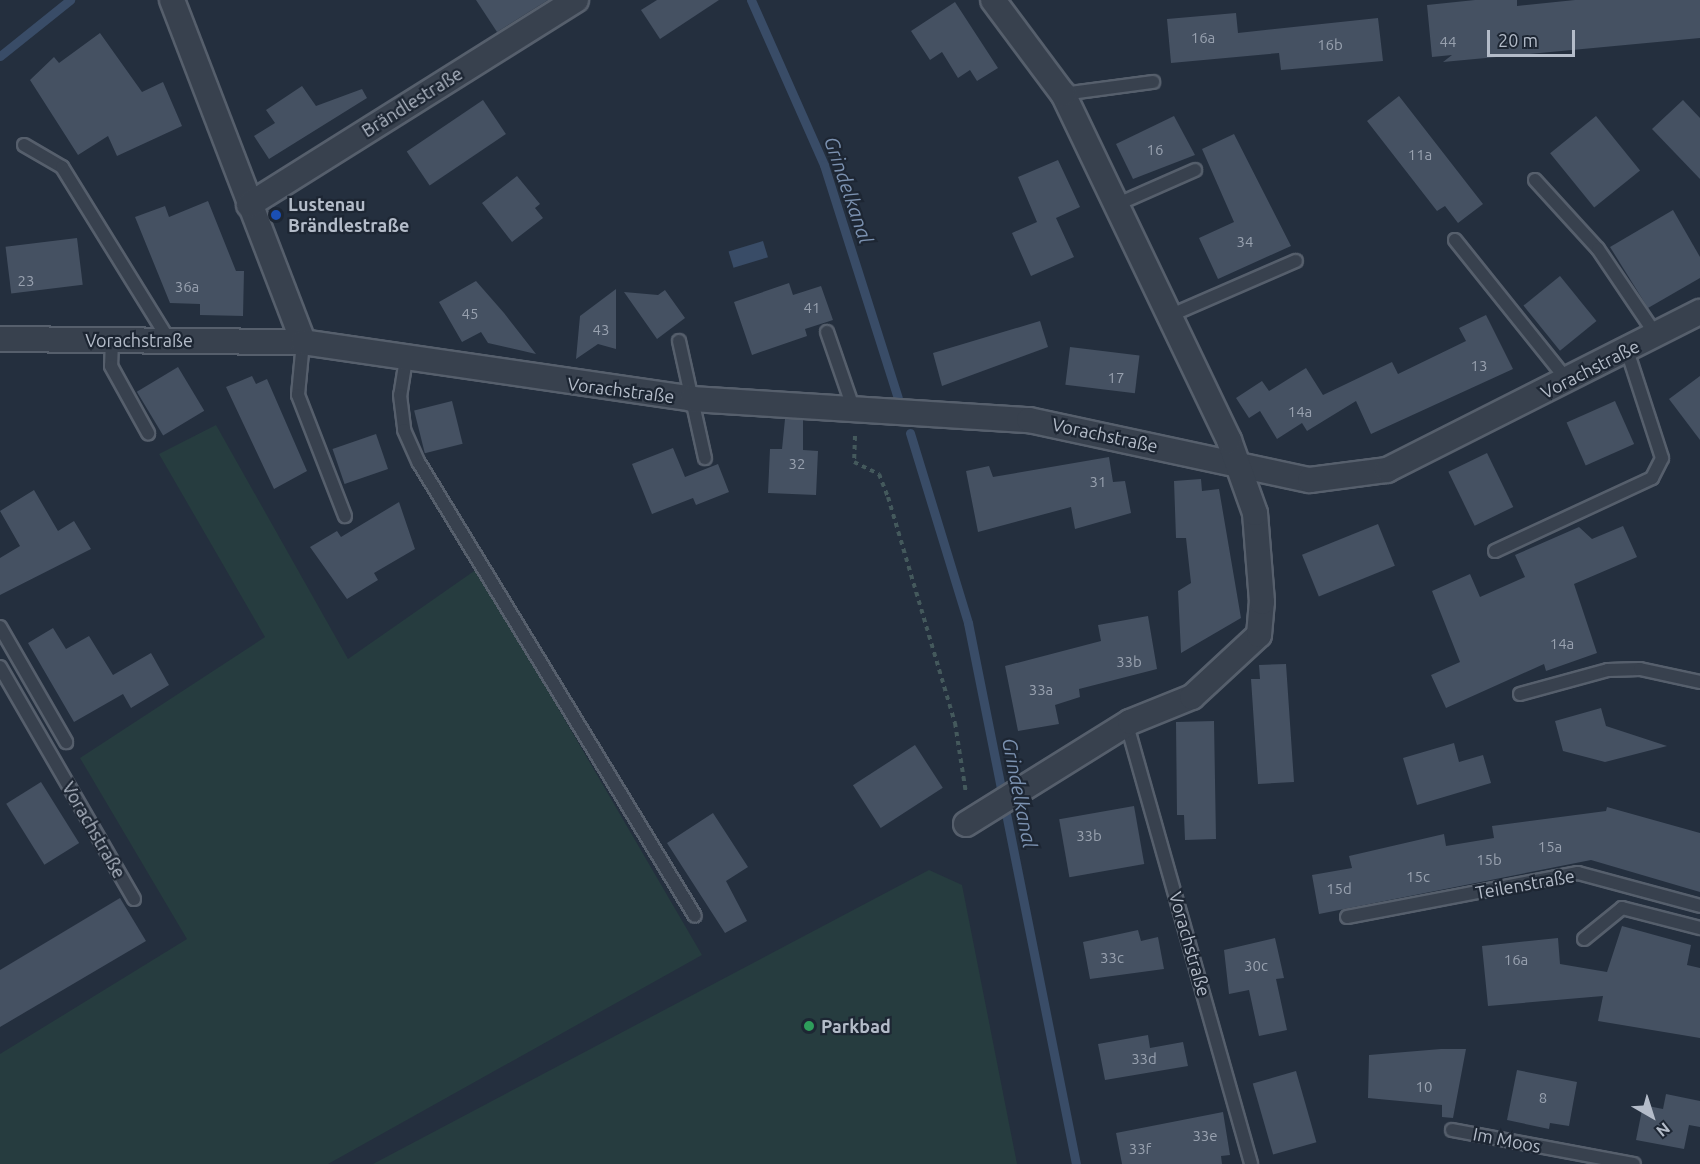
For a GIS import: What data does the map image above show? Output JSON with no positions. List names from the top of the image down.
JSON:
{
  "streets": {
    "street": ["Brändlestraße", "Vorachstraße"],
    "lane": ["Teilenstraße", "Im Moos"]
  },
  "water": ["Grindelkanal"],
  "places": ["Lustenau Brändlestraße", "Parkbad"],
  "house_numbers": [
    "16a",
    "44",
    "16b",
    "16",
    "11a",
    "34",
    "23",
    "36a",
    "41",
    "45",
    "43",
    "13",
    "17",
    "14a",
    "32",
    "31",
    "14a",
    "33b",
    "33a",
    "33b",
    "15a",
    "15b",
    "15c",
    "15d",
    "33c",
    "16a",
    "30c",
    "33d",
    "10",
    "8",
    "33e",
    "33f"
  ],
  "scale_bar": "20 m",
  "north": "bottom right"
}
